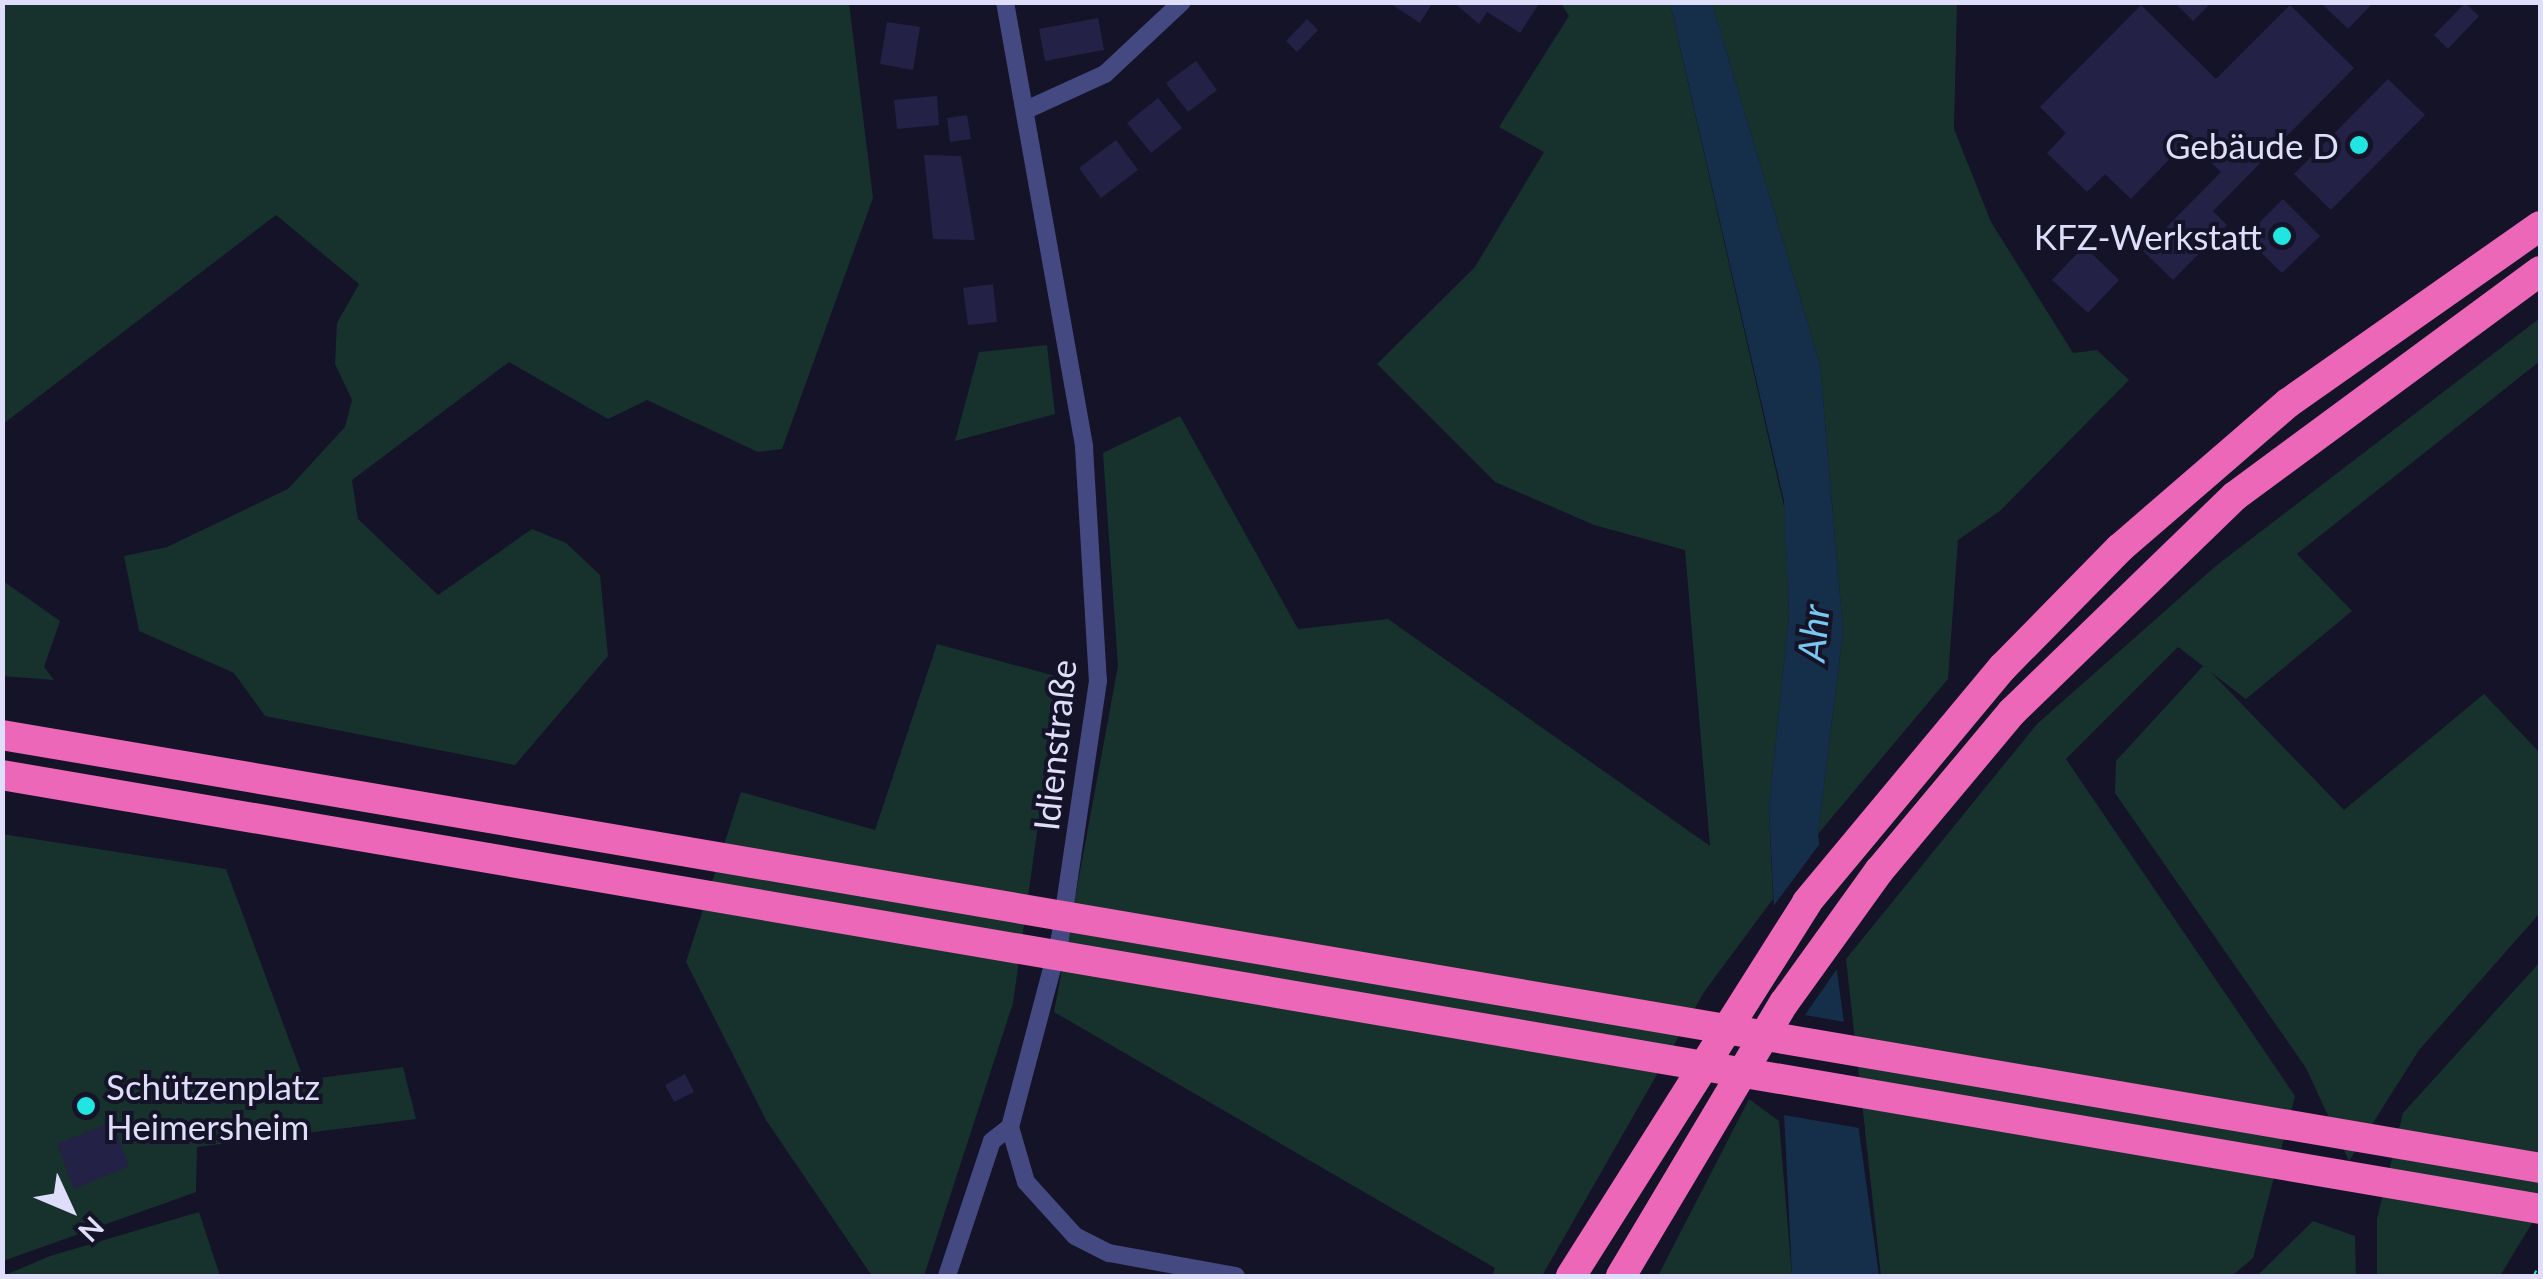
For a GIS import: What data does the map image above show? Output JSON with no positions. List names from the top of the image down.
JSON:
{
  "streets": {
    "street": ["Idienstraße"]
  },
  "water": ["Ahr"],
  "places": ["Gebäude D", "KFZ-Werkstatt", "Schützenplatz Heimersheim"],
  "north": "bottom right"
}
